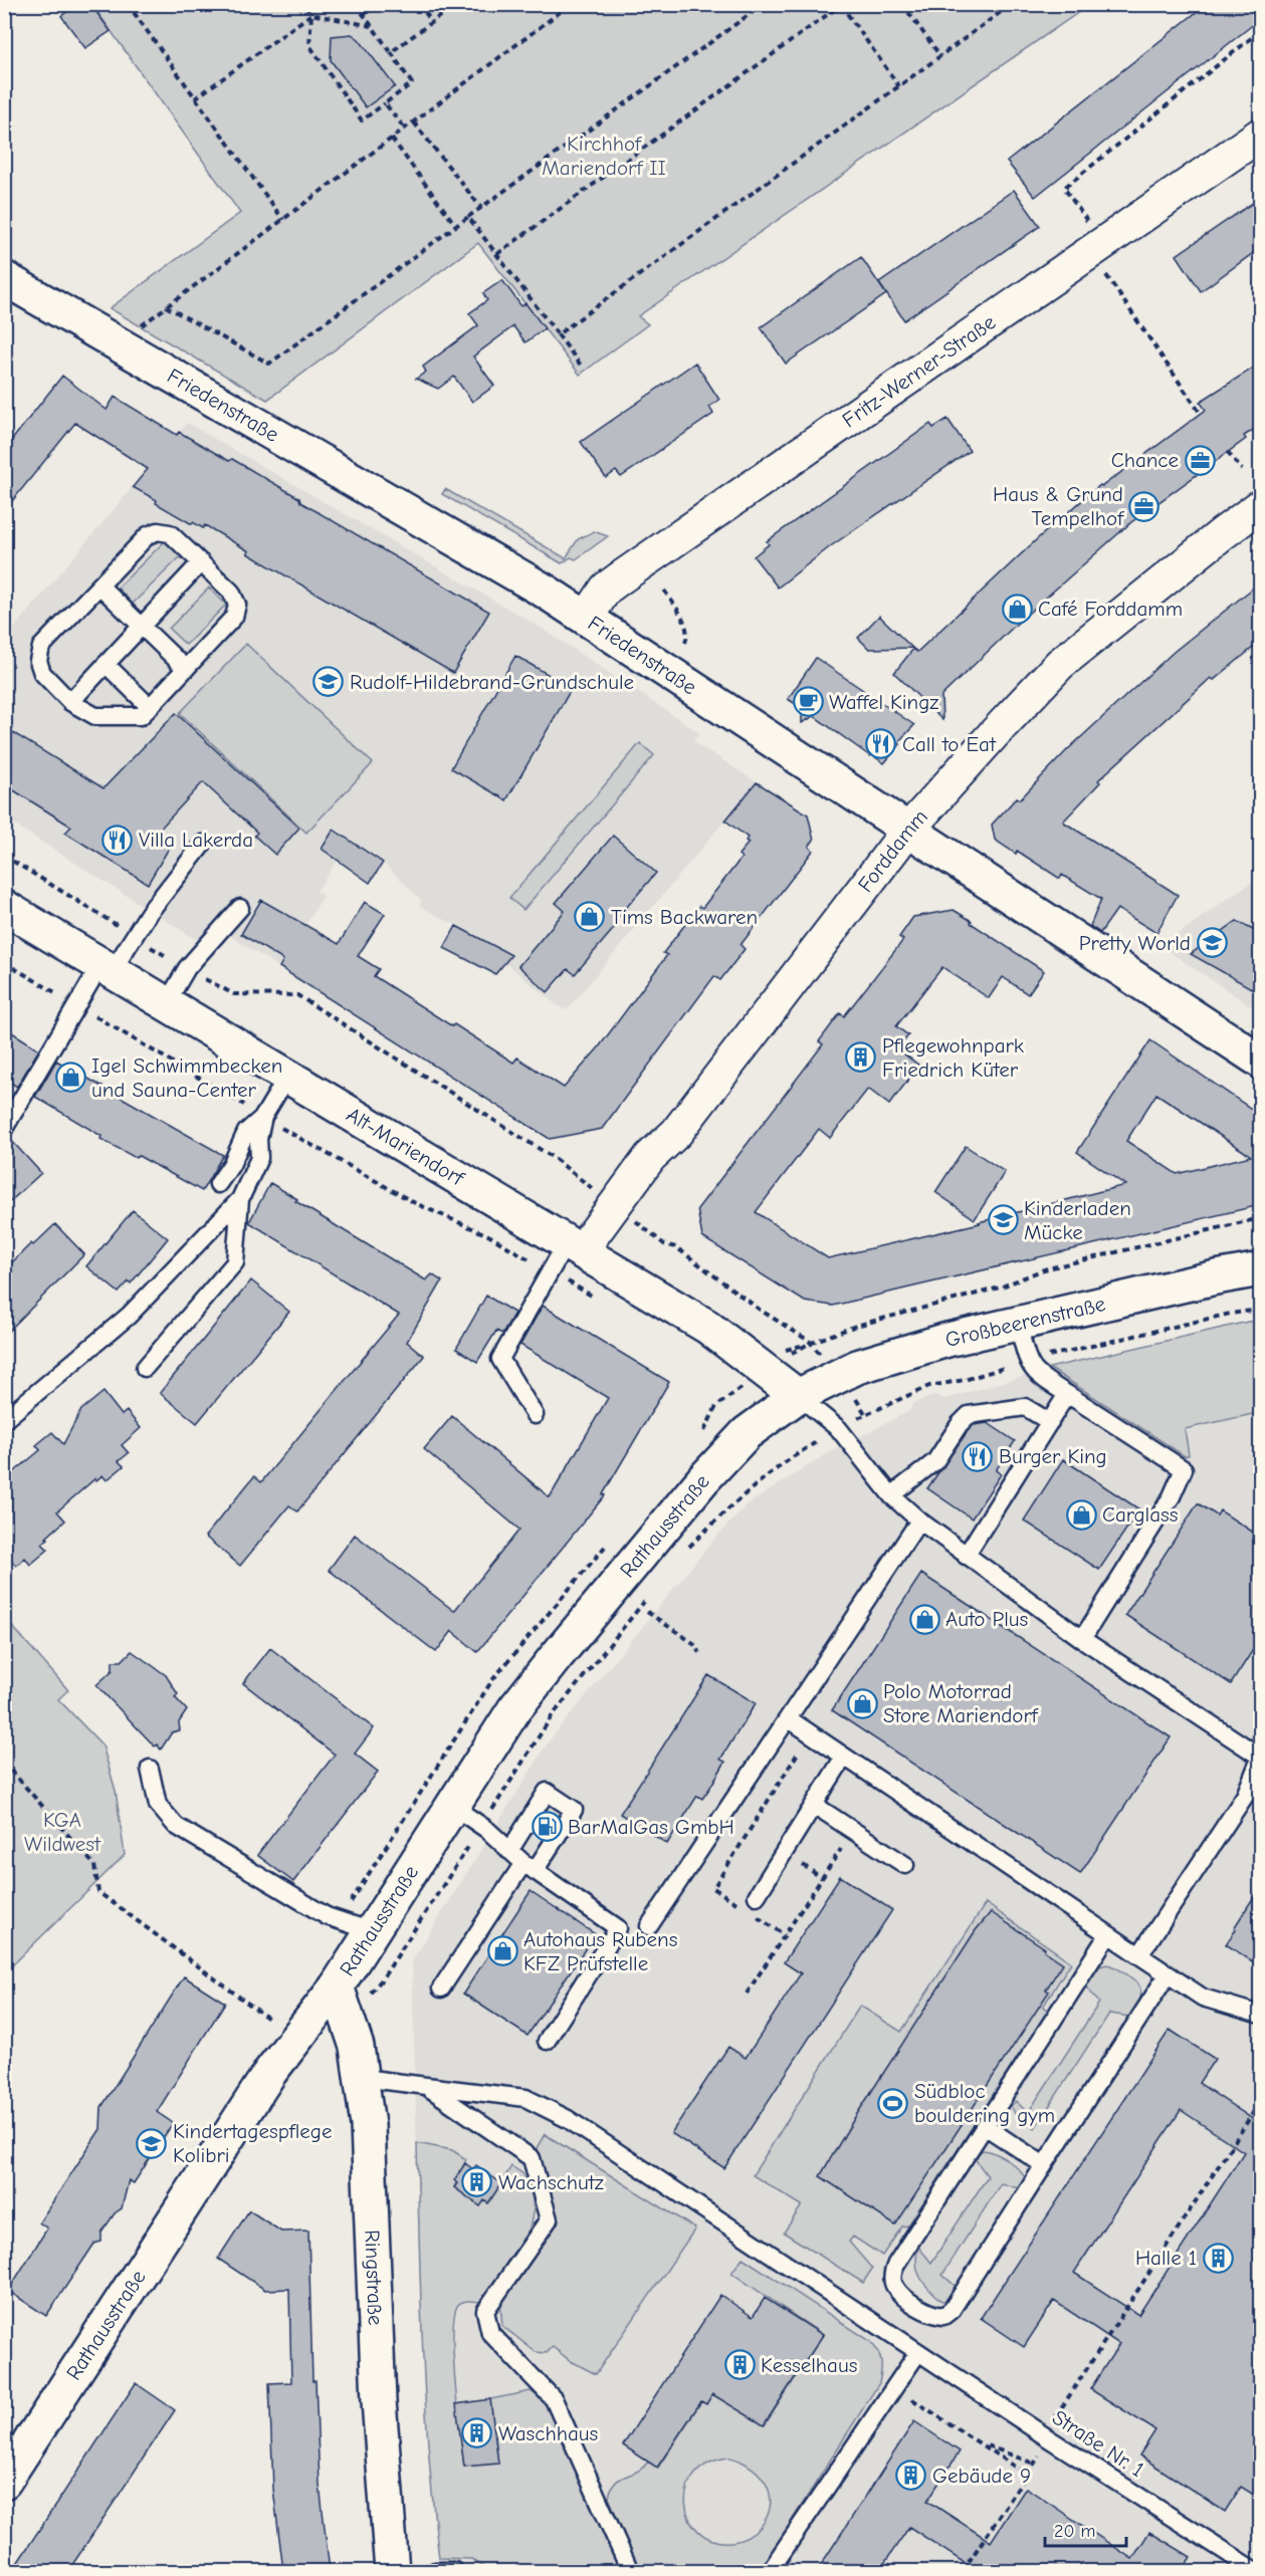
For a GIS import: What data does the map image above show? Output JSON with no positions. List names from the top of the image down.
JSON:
{
  "streets": {
    "main road": [
      "Friedenstraße",
      "Alt-Mariendorf",
      "Großbeerenstraße",
      "Rathausstraße",
      "Ringstraße"
    ],
    "street": ["Fritz-Werner-Straße", "Forddamm"],
    "lane": ["Straße Nr. 1"]
  },
  "crossings": [
    ["Fritz-Werner-Straße", "Friedenstraße"],
    ["Friedenstraße", "Forddamm"],
    ["Forddamm", "Alt-Mariendorf"],
    ["Alt-Mariendorf", "Großbeerenstraße"],
    ["Alt-Mariendorf", "Rathausstraße"],
    ["Großbeerenstraße", "Rathausstraße"],
    ["Rathausstraße", "Ringstraße"],
    ["Ringstraße", "Straße Nr. 1"]
  ],
  "parks": ["Kirchhof Mariendorf II", "KGA Wildwest"],
  "places": {
    "office": ["Chance", "Haus & Grund Tempelhof"],
    "shop": [
      "Café Forddamm",
      "Tims Backwaren",
      "Igel Schwimmbecken und Sauna-Center",
      "Carglass",
      "Auto Plus",
      "Polo Motorrad Store Mariendorf",
      "Autohaus Rubens KFZ Prüfstelle"
    ],
    "school or university": [
      "Rudolf-Hildebrand-Grundschule",
      "Pretty World",
      "Kinderladen Mücke",
      "Kindertagespflege Kolibri"
    ],
    "cafe": ["Waffel Kingz"],
    "restaurant": ["Call to Eat", "Villa Lakerda", "Burger King"],
    "building": [
      "Pflegewohnpark Friedrich Küter",
      "Wachschutz",
      "Halle 1",
      "Kesselhaus",
      "Waschhaus",
      "Gebäude 9"
    ],
    "fuel station": ["BarMalGas GmbH"],
    "sports": ["Südbloc bouldering gym"]
  },
  "scale_bar": "20 m"
}
